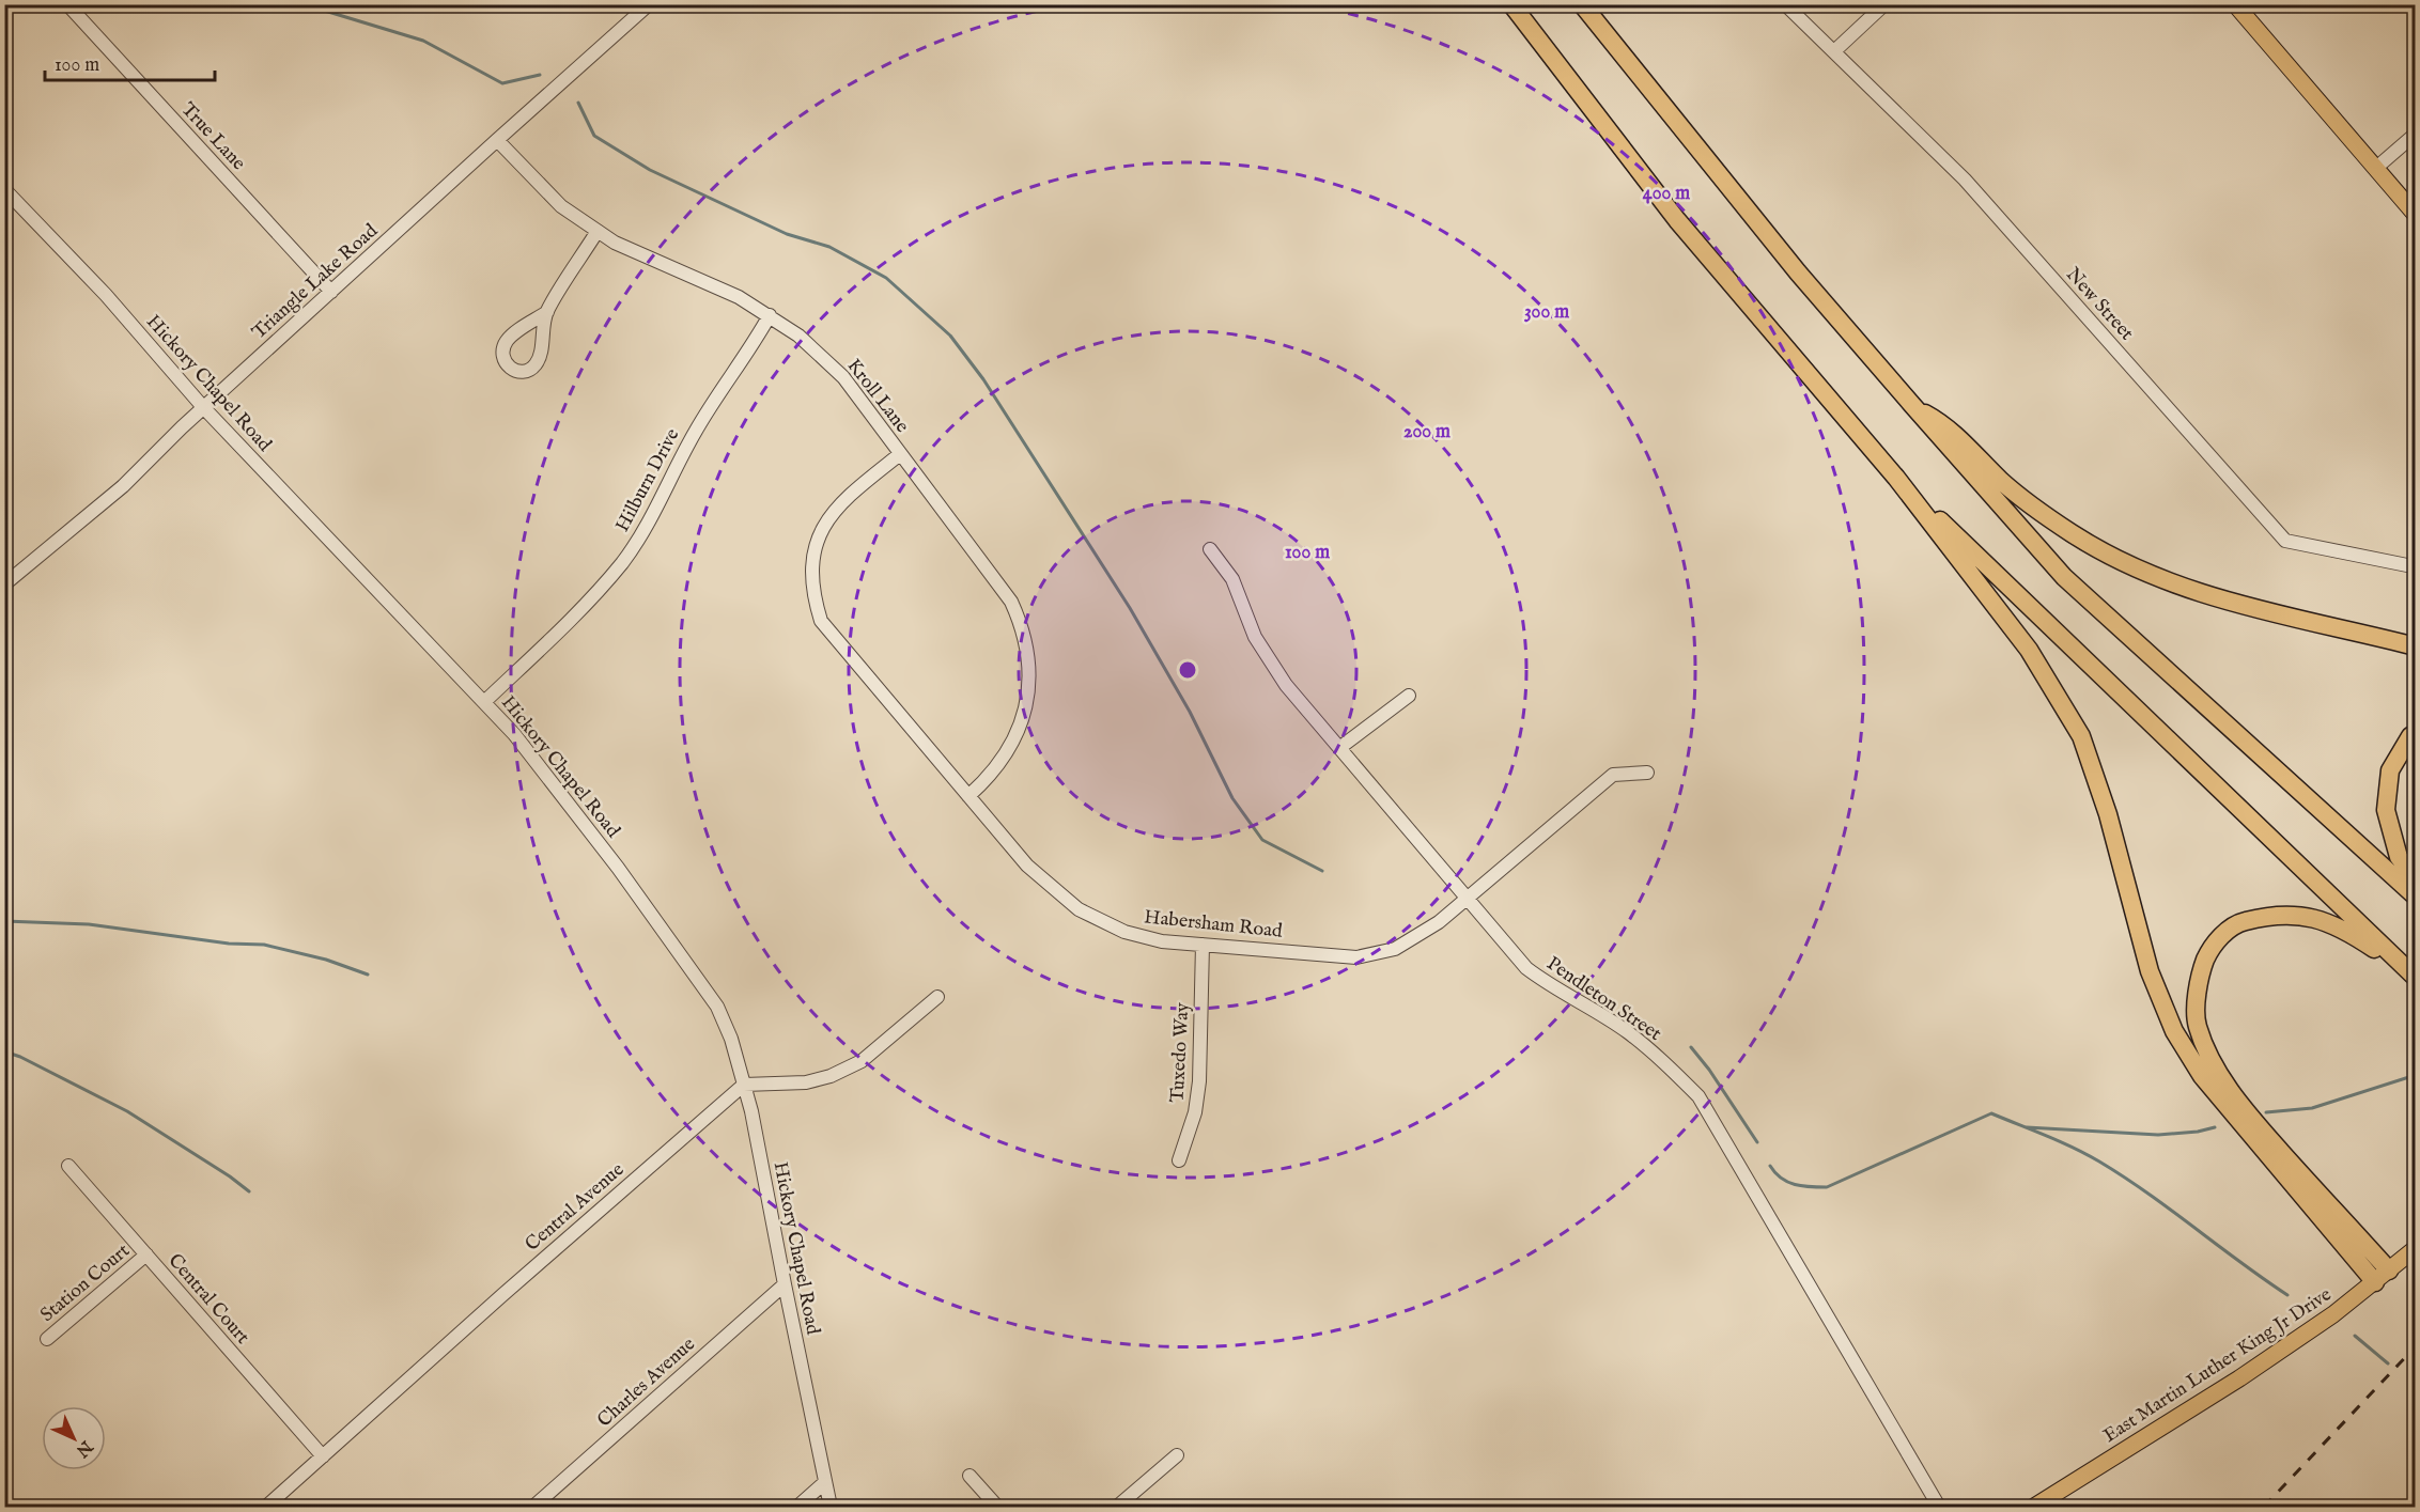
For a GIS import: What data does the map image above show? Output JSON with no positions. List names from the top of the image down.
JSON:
{
  "streets": {
    "main road": ["East Martin Luther King Jr Drive"],
    "street": [
      "True Lane",
      "Triangle Lake Road",
      "New Street",
      "Hickory Chapel Road",
      "Kroll Lane",
      "Hilburn Drive",
      "Habersham Road",
      "Pendleton Street",
      "Tuxedo Way",
      "Central Avenue",
      "Station Court",
      "Central Court",
      "Charles Avenue"
    ]
  },
  "crossings": [
    ["True Lane", "Triangle Lake Road"],
    ["Triangle Lake Road", "Hickory Chapel Road"],
    ["Triangle Lake Road", "Kroll Lane"],
    ["Hickory Chapel Road", "Hilburn Drive"],
    ["Hickory Chapel Road", "Central Avenue"],
    ["Hickory Chapel Road", "Charles Avenue"],
    ["Kroll Lane", "Hilburn Drive"],
    ["Kroll Lane", "Habersham Road"],
    ["Habersham Road", "Pendleton Street"],
    ["Habersham Road", "Tuxedo Way"],
    ["Central Avenue", "Central Court"],
    ["Station Court", "Central Court"]
  ],
  "scale_bar": "100 m",
  "north": "bottom right",
  "rings": [
    "400 m",
    "300 m",
    "200 m",
    "100 m"
  ]
}
